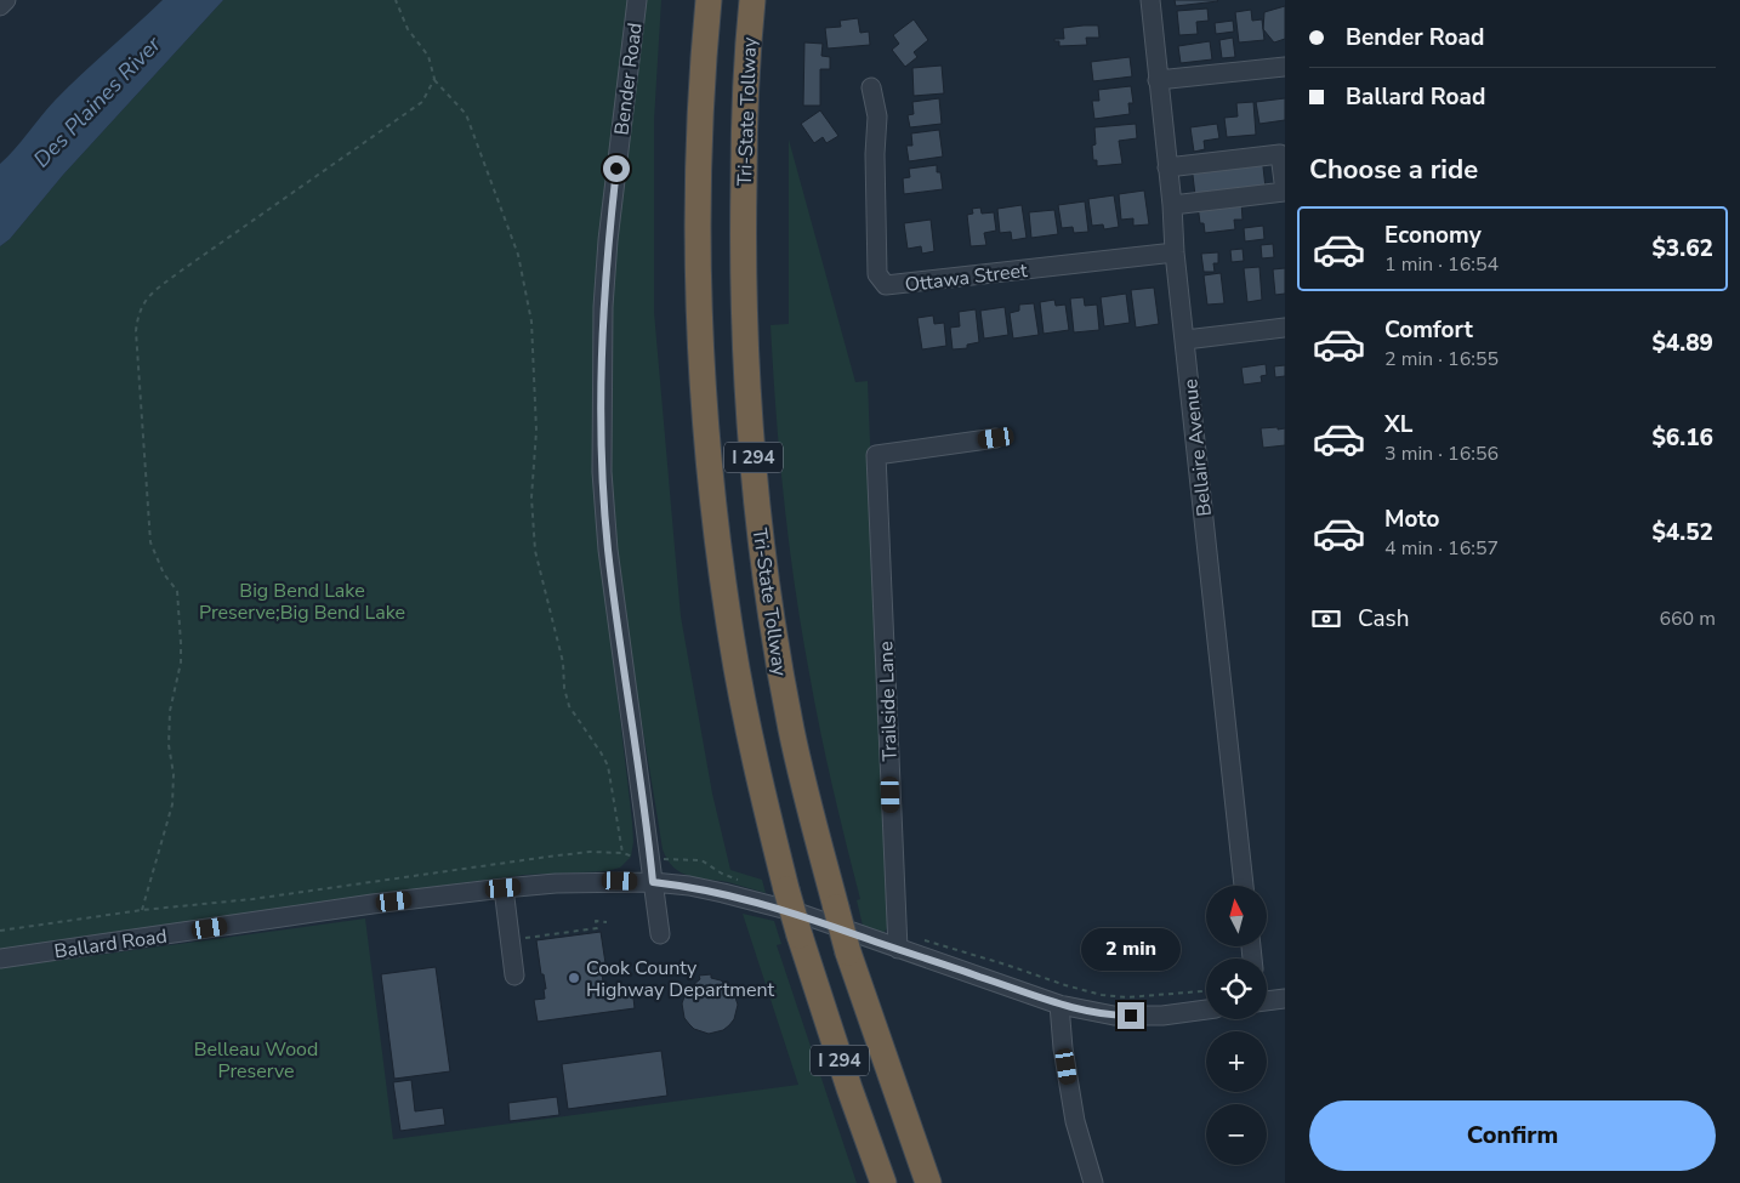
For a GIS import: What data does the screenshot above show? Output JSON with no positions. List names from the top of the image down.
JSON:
{
  "streets": {
    "highway": ["Tri-State Tollway", "I 294"],
    "street": [
      "Bender Road",
      "Ottawa Street",
      "Bellaire Avenue",
      "Trailside Lane",
      "Ballard Road"
    ]
  },
  "crossings": [
    ["Bender Road", "Ballard Road"],
    ["Ottawa Street", "Bellaire Avenue"],
    ["Trailside Lane", "Ballard Road"]
  ],
  "water": ["Des Plaines River"],
  "parks": ["Big Bend Lake Preserve;Big Bend Lake", "Belleau Wood Preserve"],
  "places": ["Cook County Highway Department"],
  "north": "top",
  "page": {
    "banner": ["Bender Road", "Ballard Road"],
    "heading": "Choose a ride",
    "list": [
      {
        "name": "Economy",
        "note": "1 min · 16:54",
        "value": "$3.62"
      },
      {
        "name": "Comfort",
        "note": "2 min · 16:55",
        "value": "$4.89"
      },
      {
        "name": "XL",
        "note": "3 min · 16:56",
        "value": "$6.16"
      },
      {
        "name": "Moto",
        "note": "4 min · 16:57",
        "value": "$4.52"
      }
    ],
    "pay": ["Cash", "660 m"],
    "map_buttons": ["+", "−"],
    "bubble": "2 min",
    "buttons": "Confirm"
  }
}
